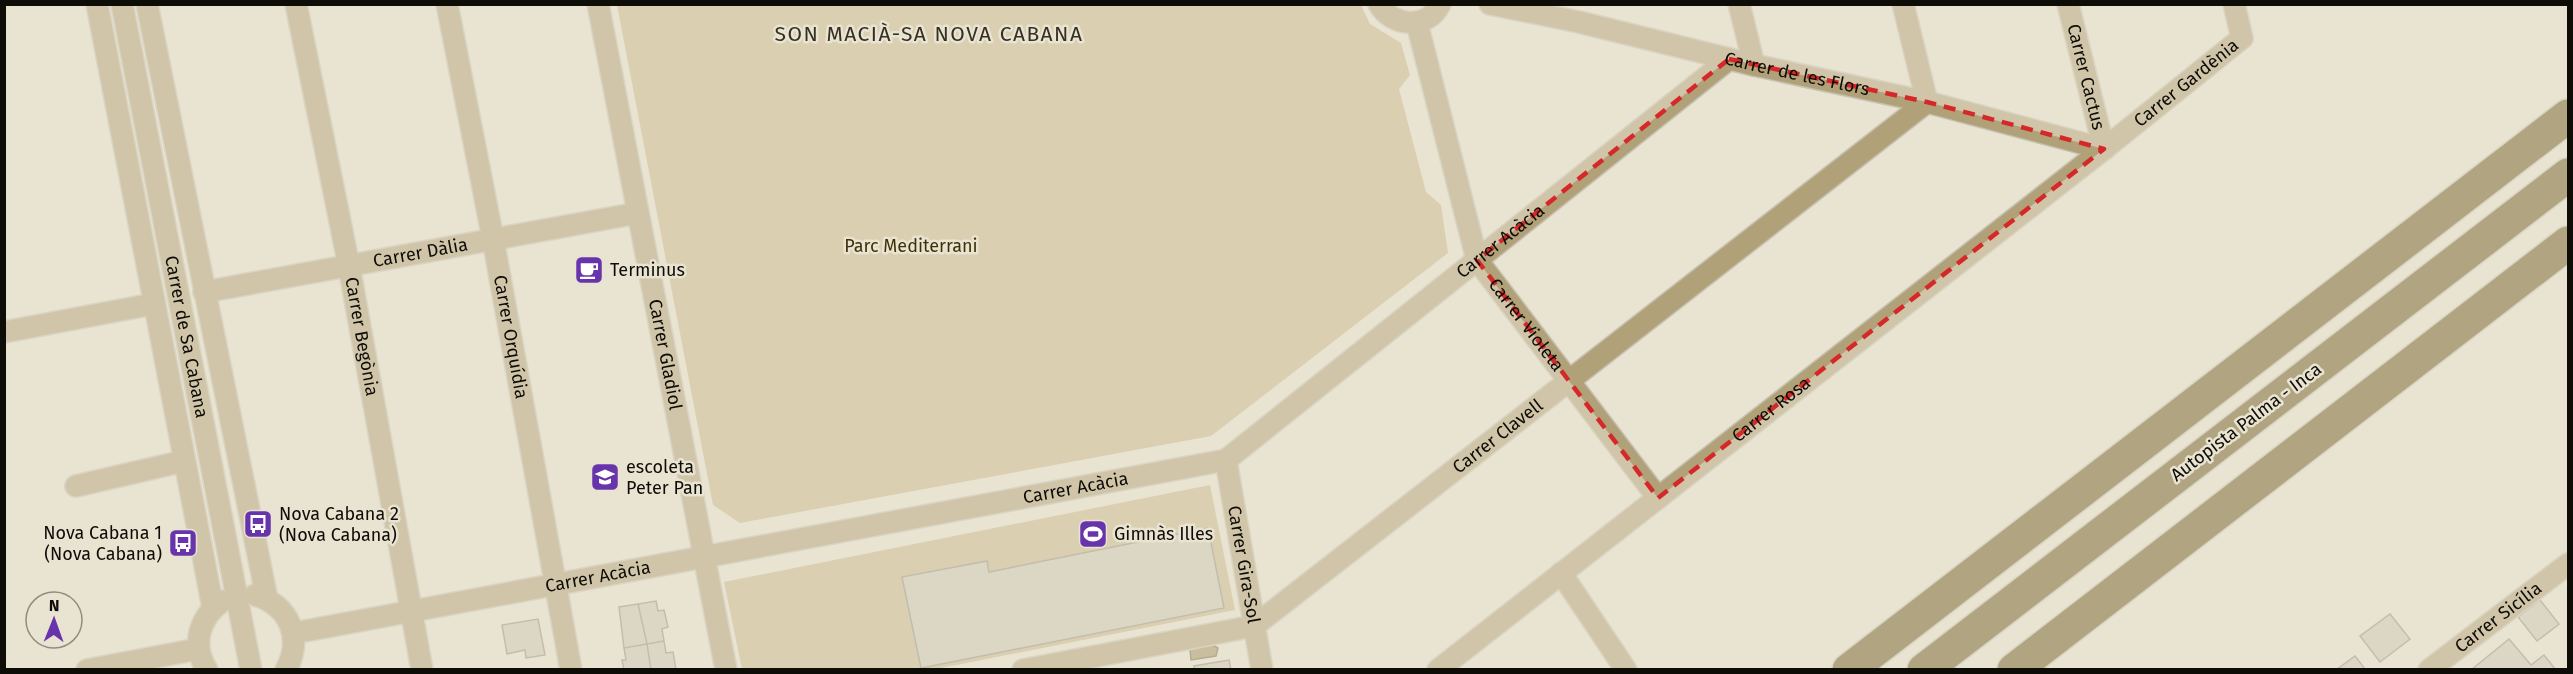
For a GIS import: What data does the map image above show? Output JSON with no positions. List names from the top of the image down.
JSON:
{
  "streets": {
    "highway": ["Autopista Palma - Inca"],
    "street": [
      "Carrer de les Flors",
      "Carrer Cactus",
      "Carrer Gardènia",
      "Carrer Acàcia",
      "Carrer Dàlia",
      "Carrer Violeta",
      "Carrer de Sa Cabana",
      "Carrer Begònia",
      "Carrer Orquídia",
      "Carrer Gladiol",
      "Carrer Rosa",
      "Carrer Clavell",
      "Carrer Gira-Sol",
      "Carrer Sicília"
    ]
  },
  "crossings": [
    ["Carrer de les Flors", "Carrer Cactus"],
    ["Carrer de les Flors", "Carrer Gardènia"],
    ["Carrer de les Flors", "Carrer Acàcia"],
    ["Carrer de les Flors", "Carrer Rosa"],
    ["Carrer de les Flors", "Carrer Clavell"],
    ["Carrer Cactus", "Carrer Gardènia"],
    ["Carrer Cactus", "Carrer Rosa"],
    ["Carrer Gardènia", "Carrer Rosa"],
    ["Carrer Acàcia", "Carrer Violeta"],
    ["Carrer Acàcia", "Carrer Begònia"],
    ["Carrer Acàcia", "Carrer Orquídia"],
    ["Carrer Acàcia", "Carrer Gladiol"],
    ["Carrer Acàcia", "Carrer Gira-Sol"],
    ["Carrer Dàlia", "Carrer Begònia"],
    ["Carrer Dàlia", "Carrer Orquídia"],
    ["Carrer Dàlia", "Carrer Gladiol"],
    ["Carrer Violeta", "Carrer Rosa"],
    ["Carrer Violeta", "Carrer Clavell"],
    ["Carrer Clavell", "Carrer Gira-Sol"]
  ],
  "districts": ["SON MACIÀ-SA NOVA CABANA"],
  "parks": ["Parc Mediterrani"],
  "places": {
    "cafe": ["Terminus"],
    "school or university": ["escoleta Peter Pan"],
    "bus stop": ["Nova Cabana 2 (Nova Cabana)", "Nova Cabana 1 (Nova Cabana)"],
    "sports": ["Gimnàs Illes"]
  },
  "north": "top"
}
